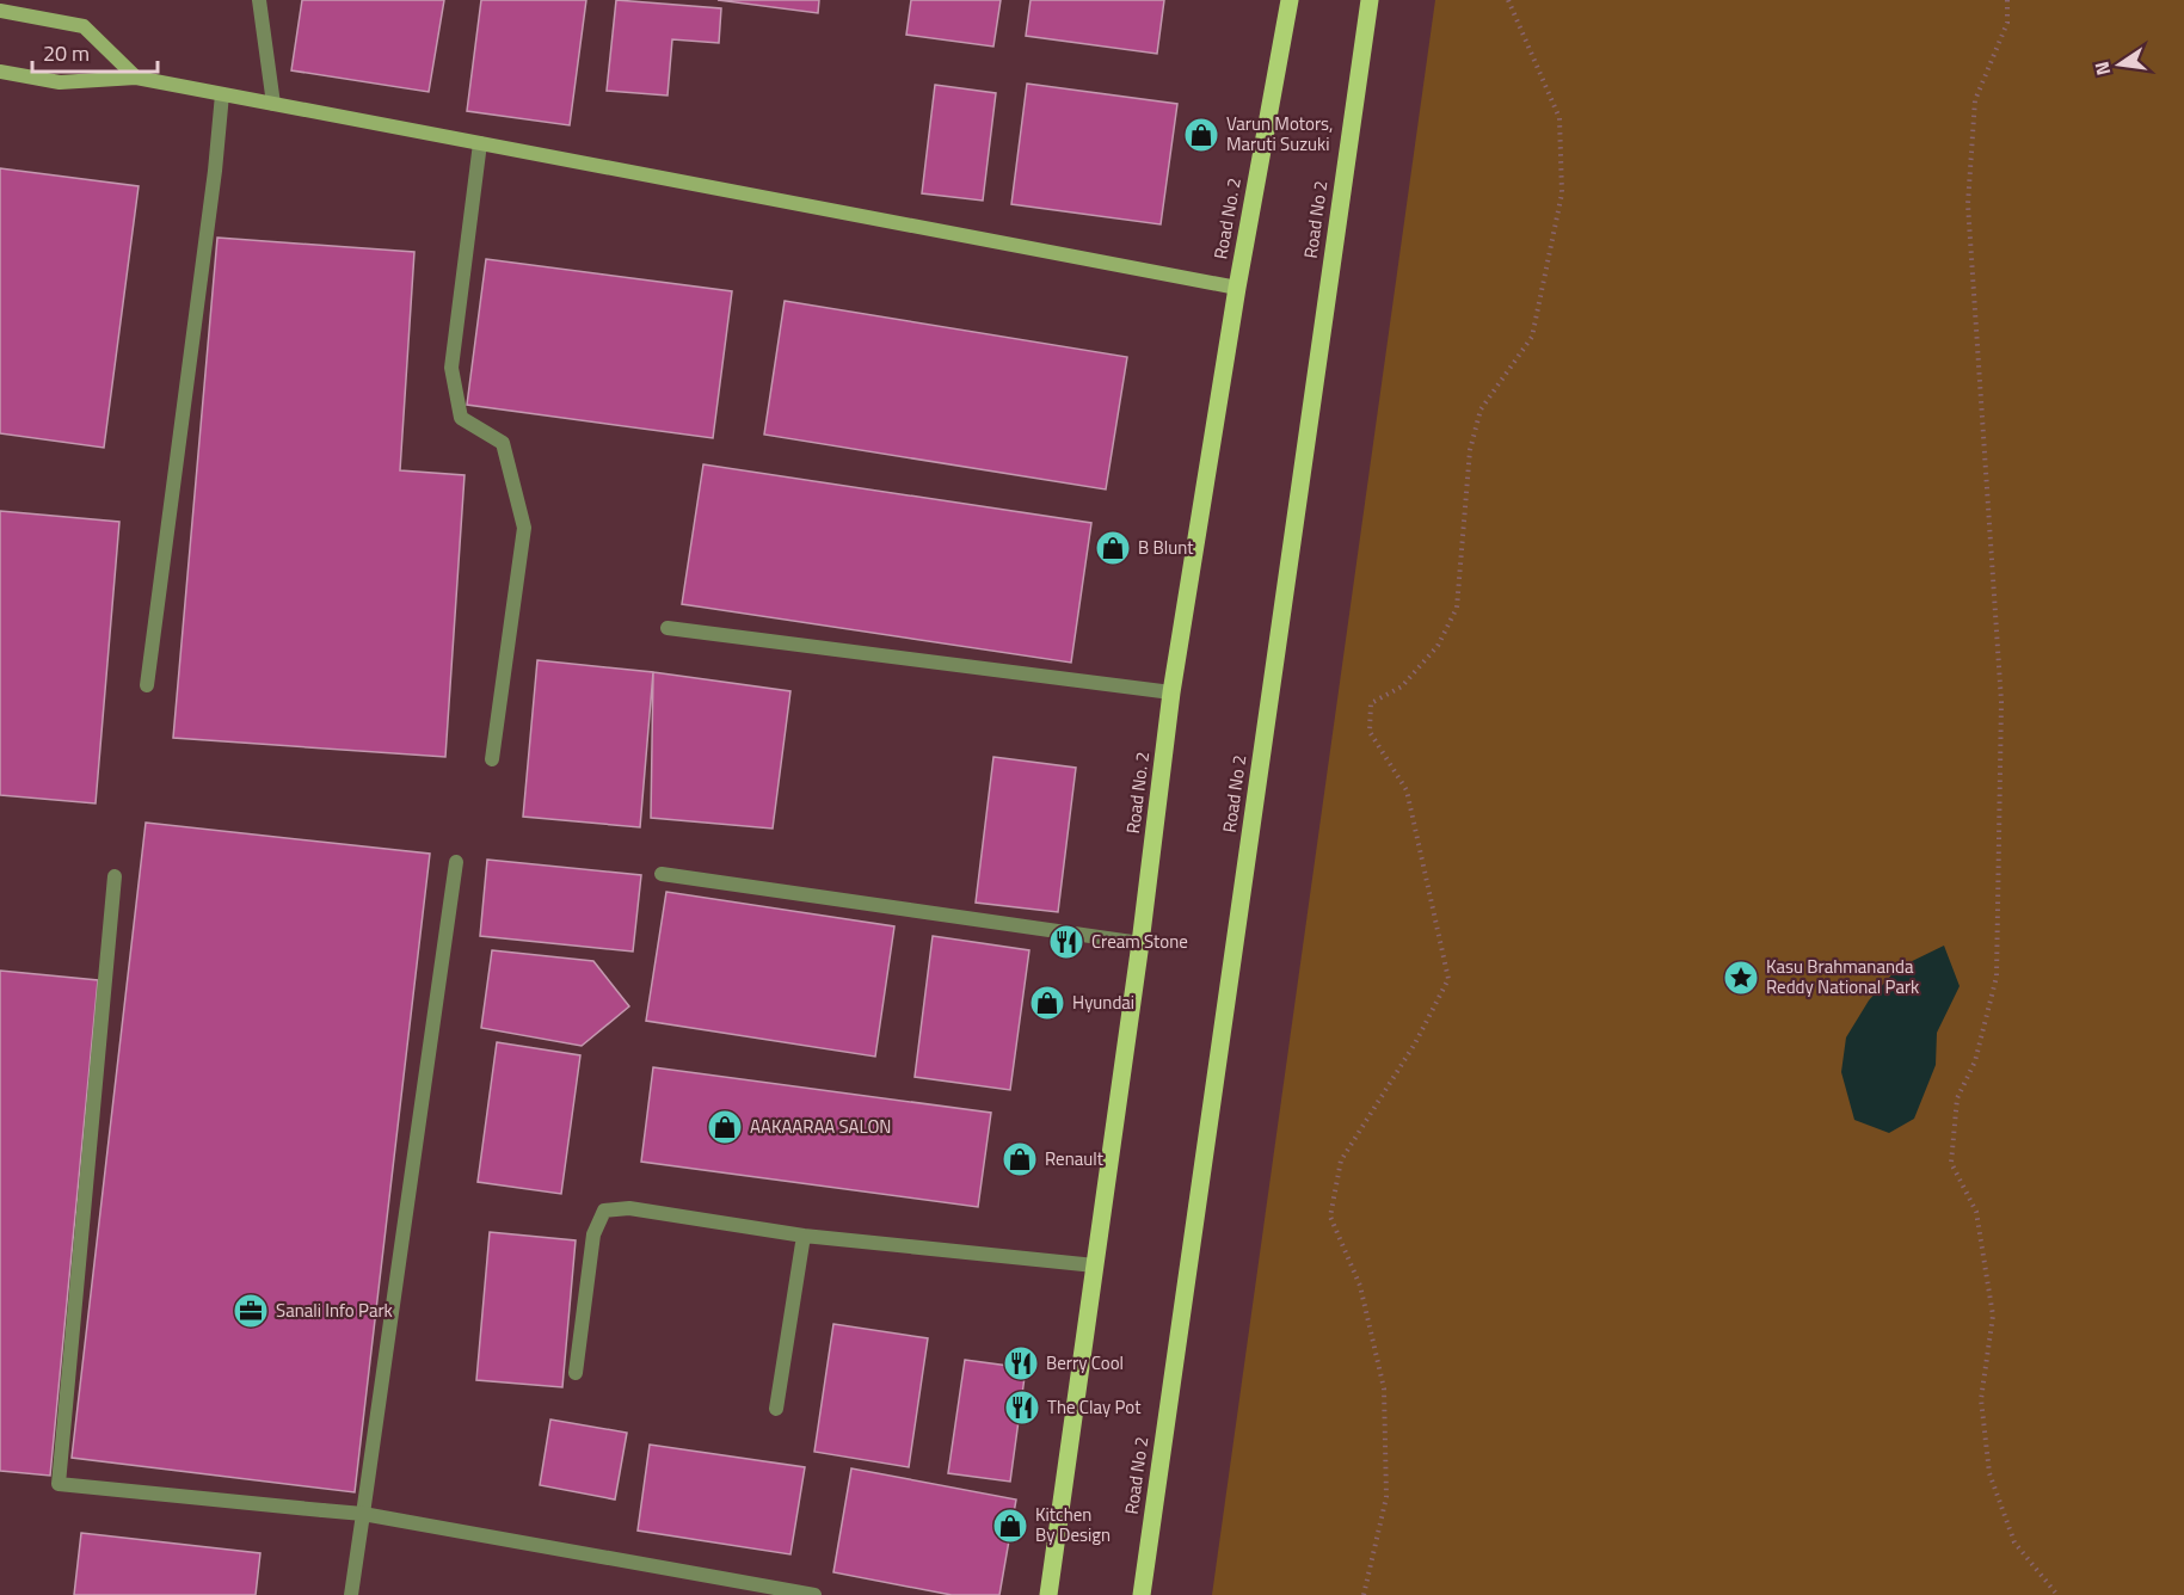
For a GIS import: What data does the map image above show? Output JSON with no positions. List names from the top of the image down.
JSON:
{
  "streets": {
    "main road": ["Road No. 2", "Road No 2"]
  },
  "places": {
    "shop": [
      "Varun Motors, Maruti Suzuki",
      "B Blunt",
      "Hyundai",
      "AAKAARAA SALON",
      "Renault",
      "Kitchen By Design"
    ],
    "restaurant": ["Cream Stone", "Berry Cool", "The Clay Pot"],
    "place": ["Kasu Brahmananda Reddy National Park"],
    "office": ["Sanali Info Park"]
  },
  "scale_bar": "20 m",
  "north": "left"
}
